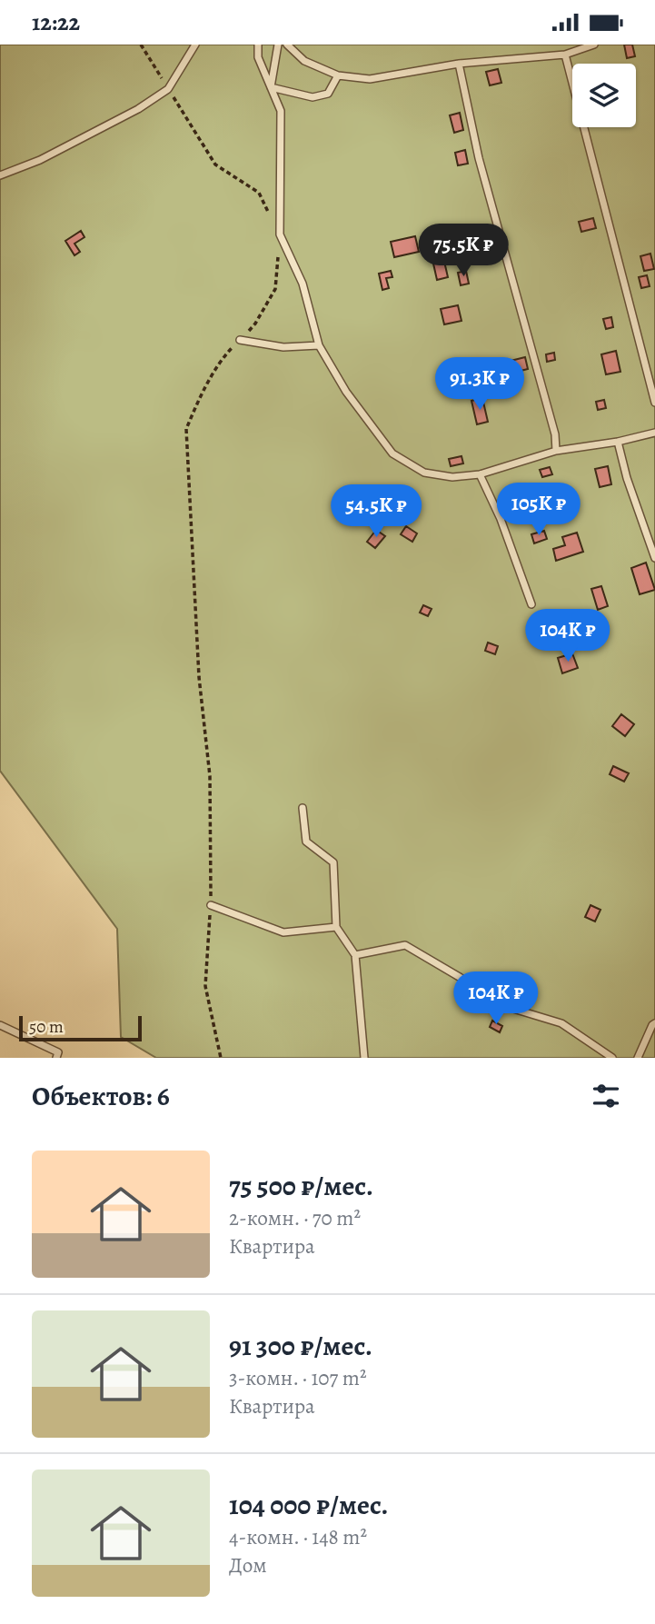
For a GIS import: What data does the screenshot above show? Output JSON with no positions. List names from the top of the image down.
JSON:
{
  "scale_bar": "50 m",
  "page": {
    "status": "12:22",
    "price": [
      "75.5K ₽",
      "91.3K ₽",
      "105K ₽",
      "54.5K ₽",
      "104K ₽",
      "104K ₽"
    ],
    "scale": "50 m",
    "heading": "Объектов: 6",
    "list": [
      {
        "name": "75 500 ₽/мес.",
        "note": "2-комн. · 70 m² · Квартира"
      },
      {
        "name": "91 300 ₽/мес.",
        "note": "3-комн. · 107 m² · Квартира"
      },
      {
        "name": "104 000 ₽/мес.",
        "note": "4-комн. · 148 m² · Дом"
      }
    ]
  }
}
